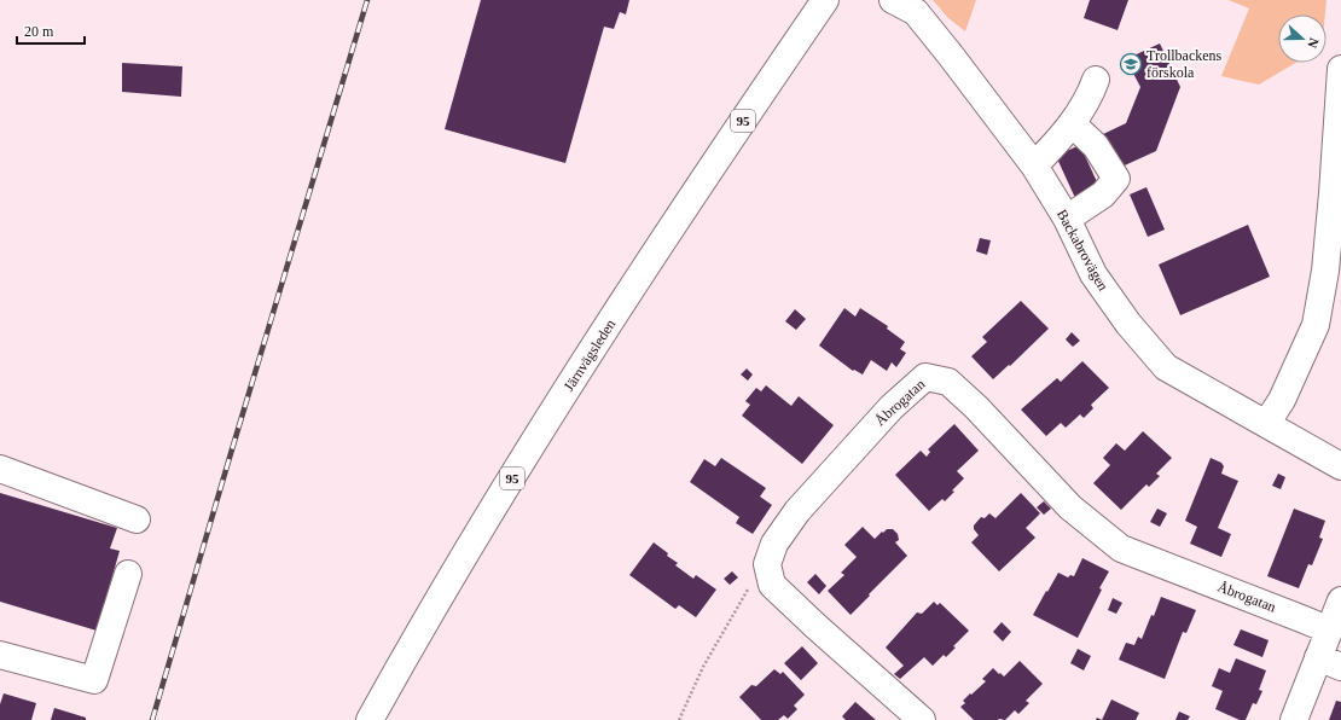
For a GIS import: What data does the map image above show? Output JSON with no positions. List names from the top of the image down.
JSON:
{
  "streets": {
    "street": [
      "95",
      "Backabrovägen",
      "Järnvägsleden",
      "Åbrogatan"
    ]
  },
  "places": {
    "school or university": ["Trollbackens förskola"]
  },
  "scale_bar": "20 m",
  "north": "right"
}
